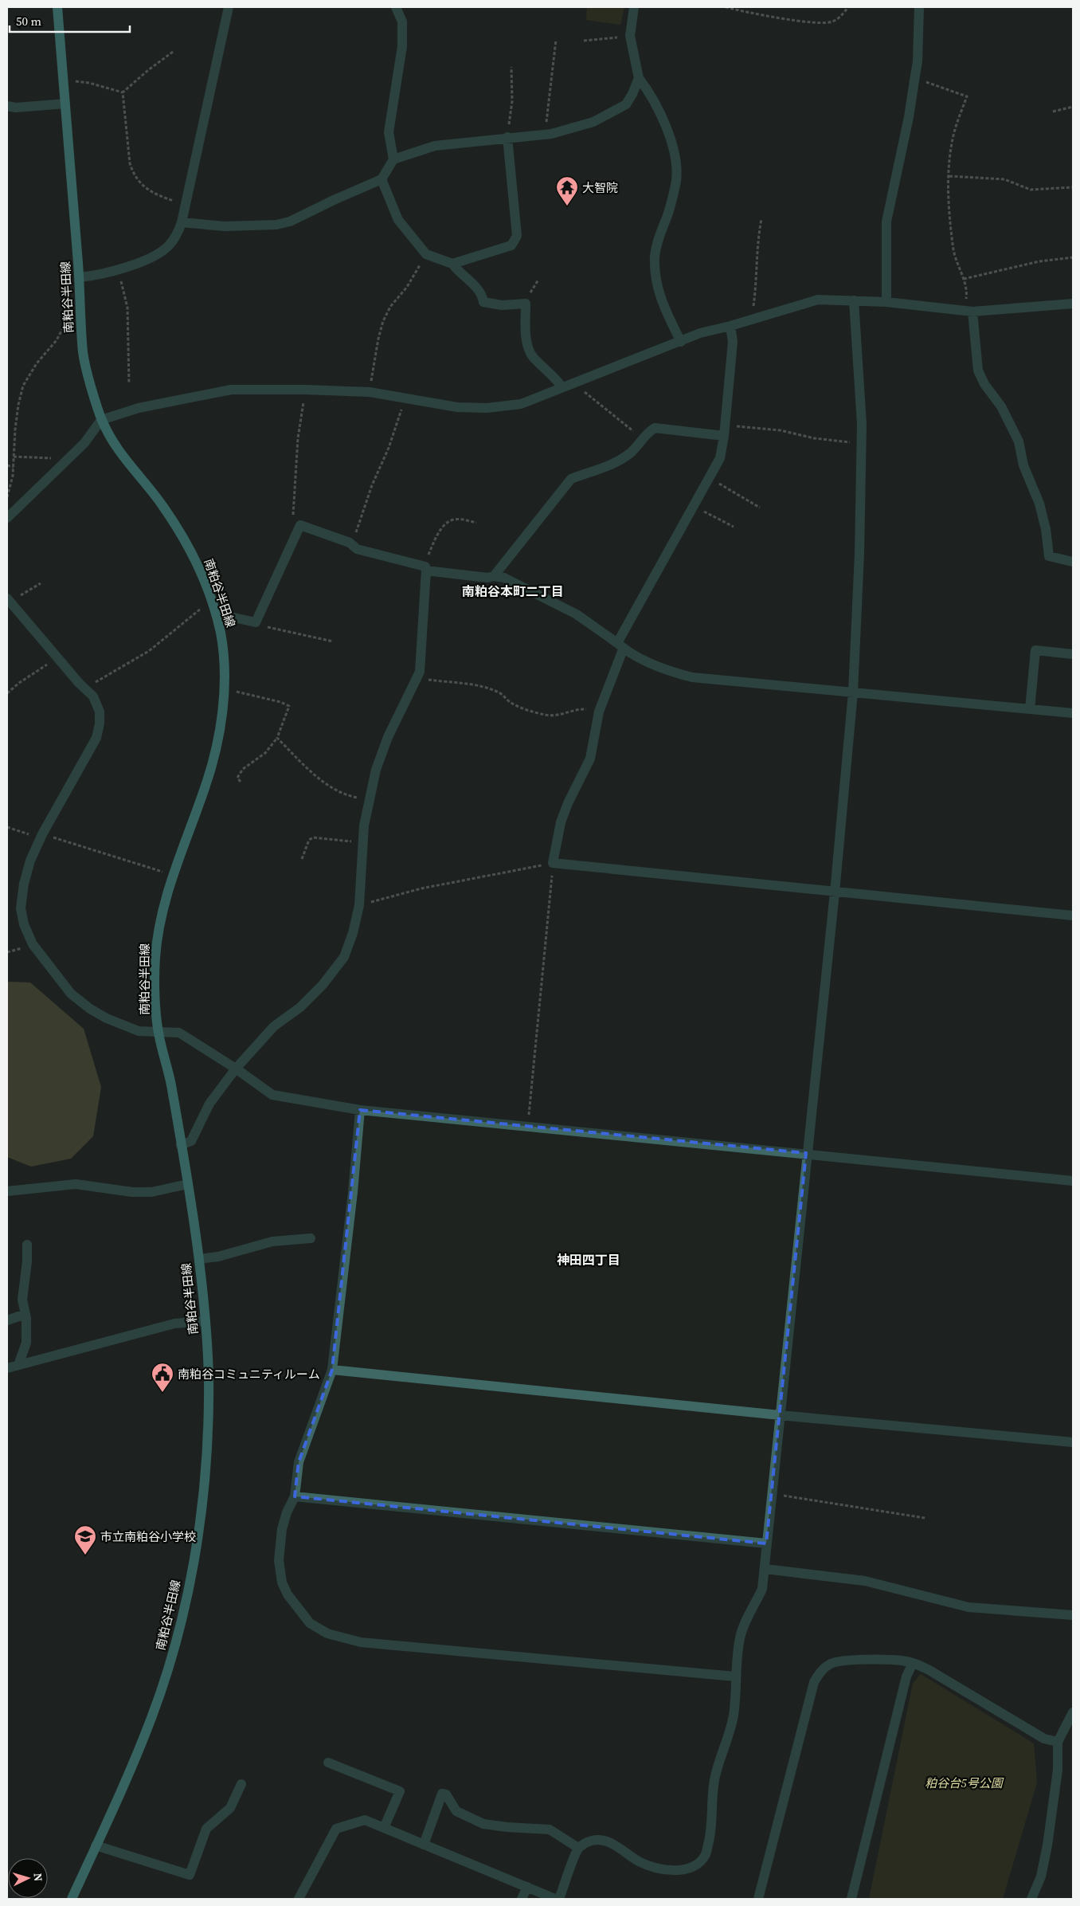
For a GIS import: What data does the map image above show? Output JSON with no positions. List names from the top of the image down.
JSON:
{
  "streets": {
    "main road": ["南粕谷半田線"]
  },
  "districts": ["南粕谷本町二丁目", "神田四丁目"],
  "parks": ["粕谷台5号公園"],
  "places": {
    "temple": ["大智院"],
    "public building": ["南粕谷コミュニティルーム"],
    "school or university": ["市立南粕谷小学校"]
  },
  "scale_bar": "50 m",
  "north": "right"
}
